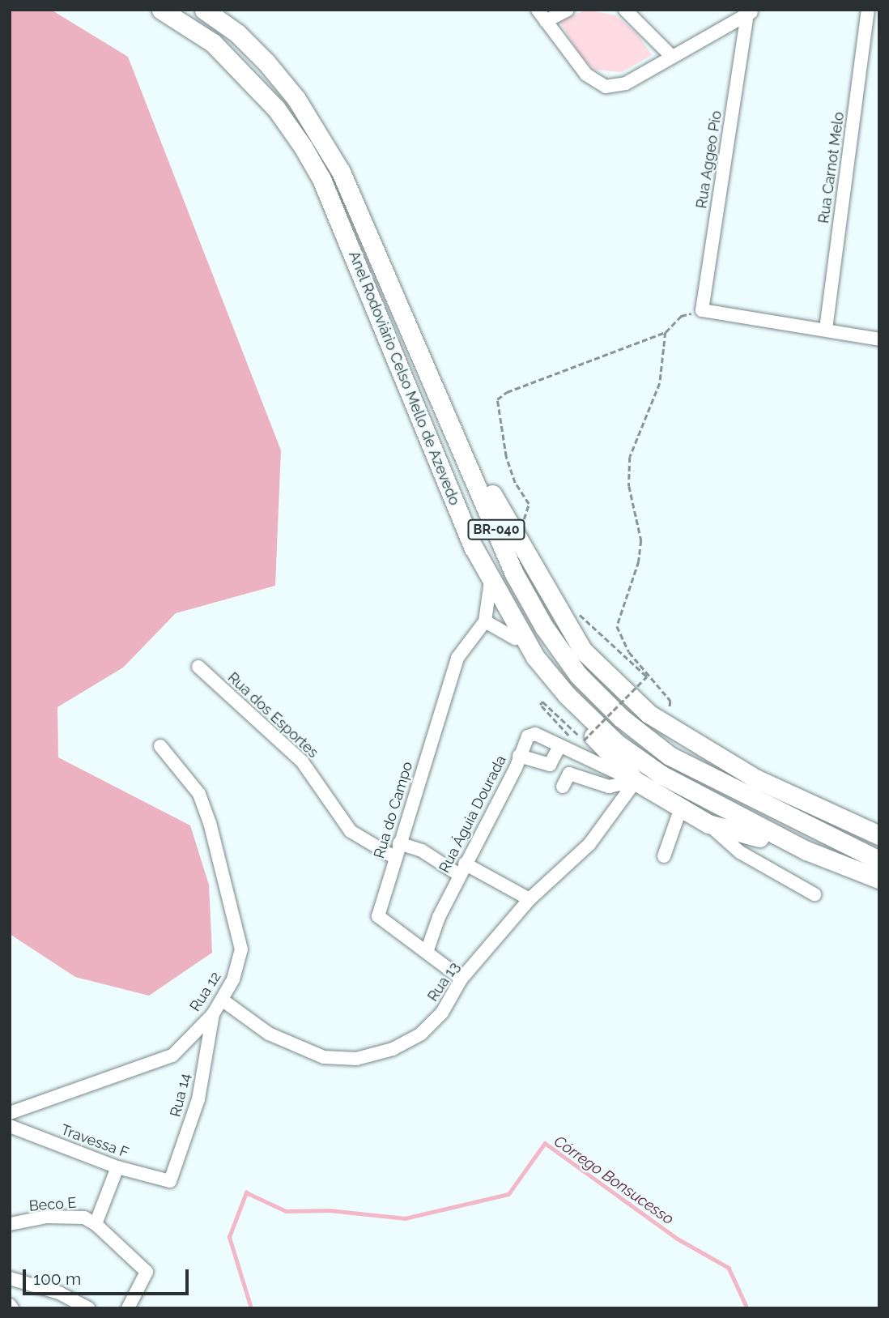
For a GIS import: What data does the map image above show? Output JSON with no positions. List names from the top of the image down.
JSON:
{
  "streets": {
    "highway": ["Anel Rodoviário Celso Mello de Azevedo", "BR-040"],
    "street": [
      "Rua Aggeo Pío",
      "Rua Carnot Melo",
      "Rua dos Esportes",
      "Rua do Campo",
      "Rua Águia Dourada",
      "Rua 13",
      "Rua 12",
      "Rua 14",
      "Travessa F",
      "Beco E"
    ]
  },
  "crossings": [
    ["Anel Rodoviário Celso Mello de Azevedo", "Rua do Campo"],
    ["Rua dos Esportes", "Rua do Campo"],
    ["Rua do Campo", "Rua Águia Dourada"],
    ["Rua do Campo", "Rua 13"],
    ["Rua Águia Dourada", "Rua 13"],
    ["Rua 13", "Rua 12"],
    ["Rua 12", "Rua 14"],
    ["Rua 14", "Travessa F"]
  ],
  "water": ["Córrego Bonsucesso"],
  "scale_bar": "100 m"
}
